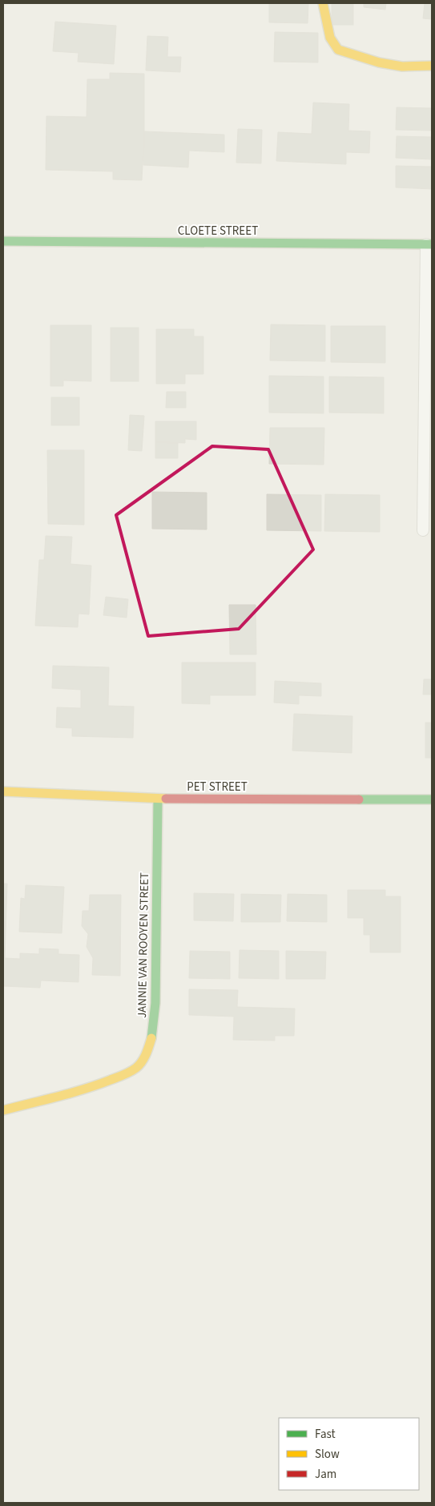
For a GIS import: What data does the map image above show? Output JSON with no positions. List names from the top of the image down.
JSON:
{
  "streets": {
    "street": ["CLOETE STREET", "PET STREET", "JANNIE VAN ROOYEN STREET"]
  },
  "crossings": [
    ["PET STREET", "JANNIE VAN ROOYEN STREET"]
  ],
  "legend": ["Fast", "Slow", "Jam"]
}
